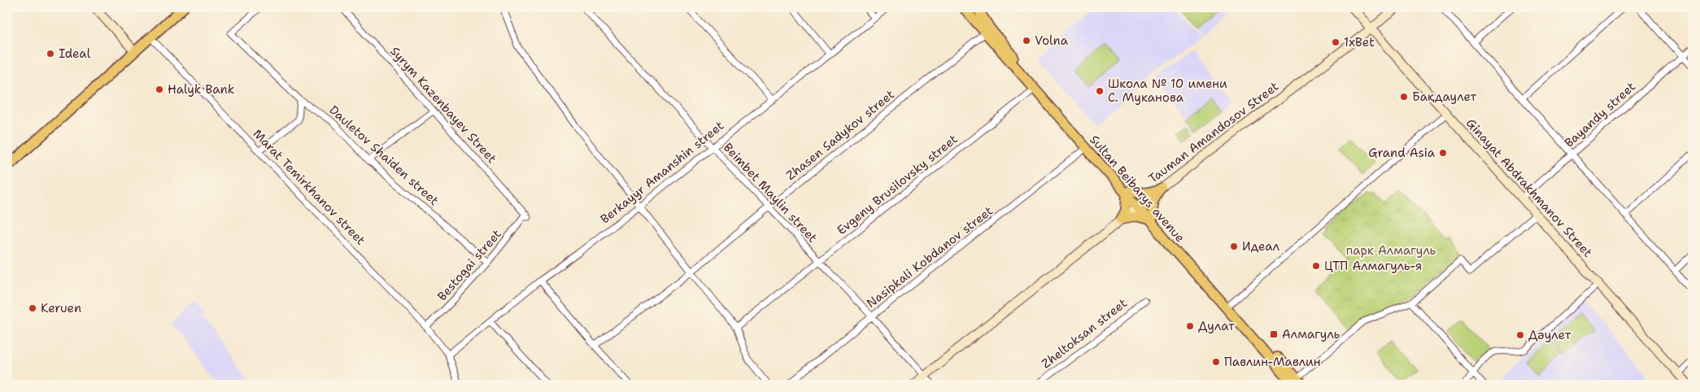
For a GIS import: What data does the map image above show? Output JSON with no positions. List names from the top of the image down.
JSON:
{
  "streets": {
    "main road": ["Tauman Amandosov Street", "Ginayat Abdrakhmanov Street", "Sultan Beibarys avenue"],
    "street": [
      "Syrym Kazenbayev Street",
      "Bayandy street",
      "Zhasen Sadykov street",
      "Dauletov Shaiden street",
      "Berkayyr Amanshin street",
      "Evgeny Brusilovsky street",
      "Marat Temirkhanov street",
      "Beimbet Maylin street",
      "Nasipkali Kobdanov street",
      "Bestogai street",
      "Zheltoksan street"
    ]
  },
  "crossings": [
    ["Syrym Kazenbayev Street", "Bestogai street"],
    ["Bayandy street", "Ginayat Abdrakhmanov Street"],
    ["Tauman Amandosov Street", "Ginayat Abdrakhmanov Street"],
    ["Tauman Amandosov Street", "Sultan Beibarys avenue"],
    ["Tauman Amandosov Street", "Beimbet Maylin street"],
    ["Zhasen Sadykov street", "Sultan Beibarys avenue"],
    ["Zhasen Sadykov street", "Beimbet Maylin street"],
    ["Dauletov Shaiden street", "Bestogai street"],
    ["Berkayyr Amanshin street", "Marat Temirkhanov street"],
    ["Berkayyr Amanshin street", "Beimbet Maylin street"],
    ["Evgeny Brusilovsky street", "Sultan Beibarys avenue"],
    ["Evgeny Brusilovsky street", "Beimbet Maylin street"],
    ["Marat Temirkhanov street", "Bestogai street"],
    ["Sultan Beibarys avenue", "Nasipkali Kobdanov street"],
    ["Beimbet Maylin street", "Nasipkali Kobdanov street"]
  ],
  "parks": ["парк Алмагуль"],
  "places": {
    "other": [
      "Volna",
      "1xBet",
      "Ideal",
      "Halyk Bank",
      "Школа № 10 имени С. Муканова",
      "Бақдаулет",
      "Grand Asia",
      "Идеал",
      "ЦТП Алмагуль-я",
      "Keruen",
      "Дулат",
      "Дәулет",
      "Павлин-Мавлин"
    ],
    "transit": ["Алмагуль"]
  }
}
